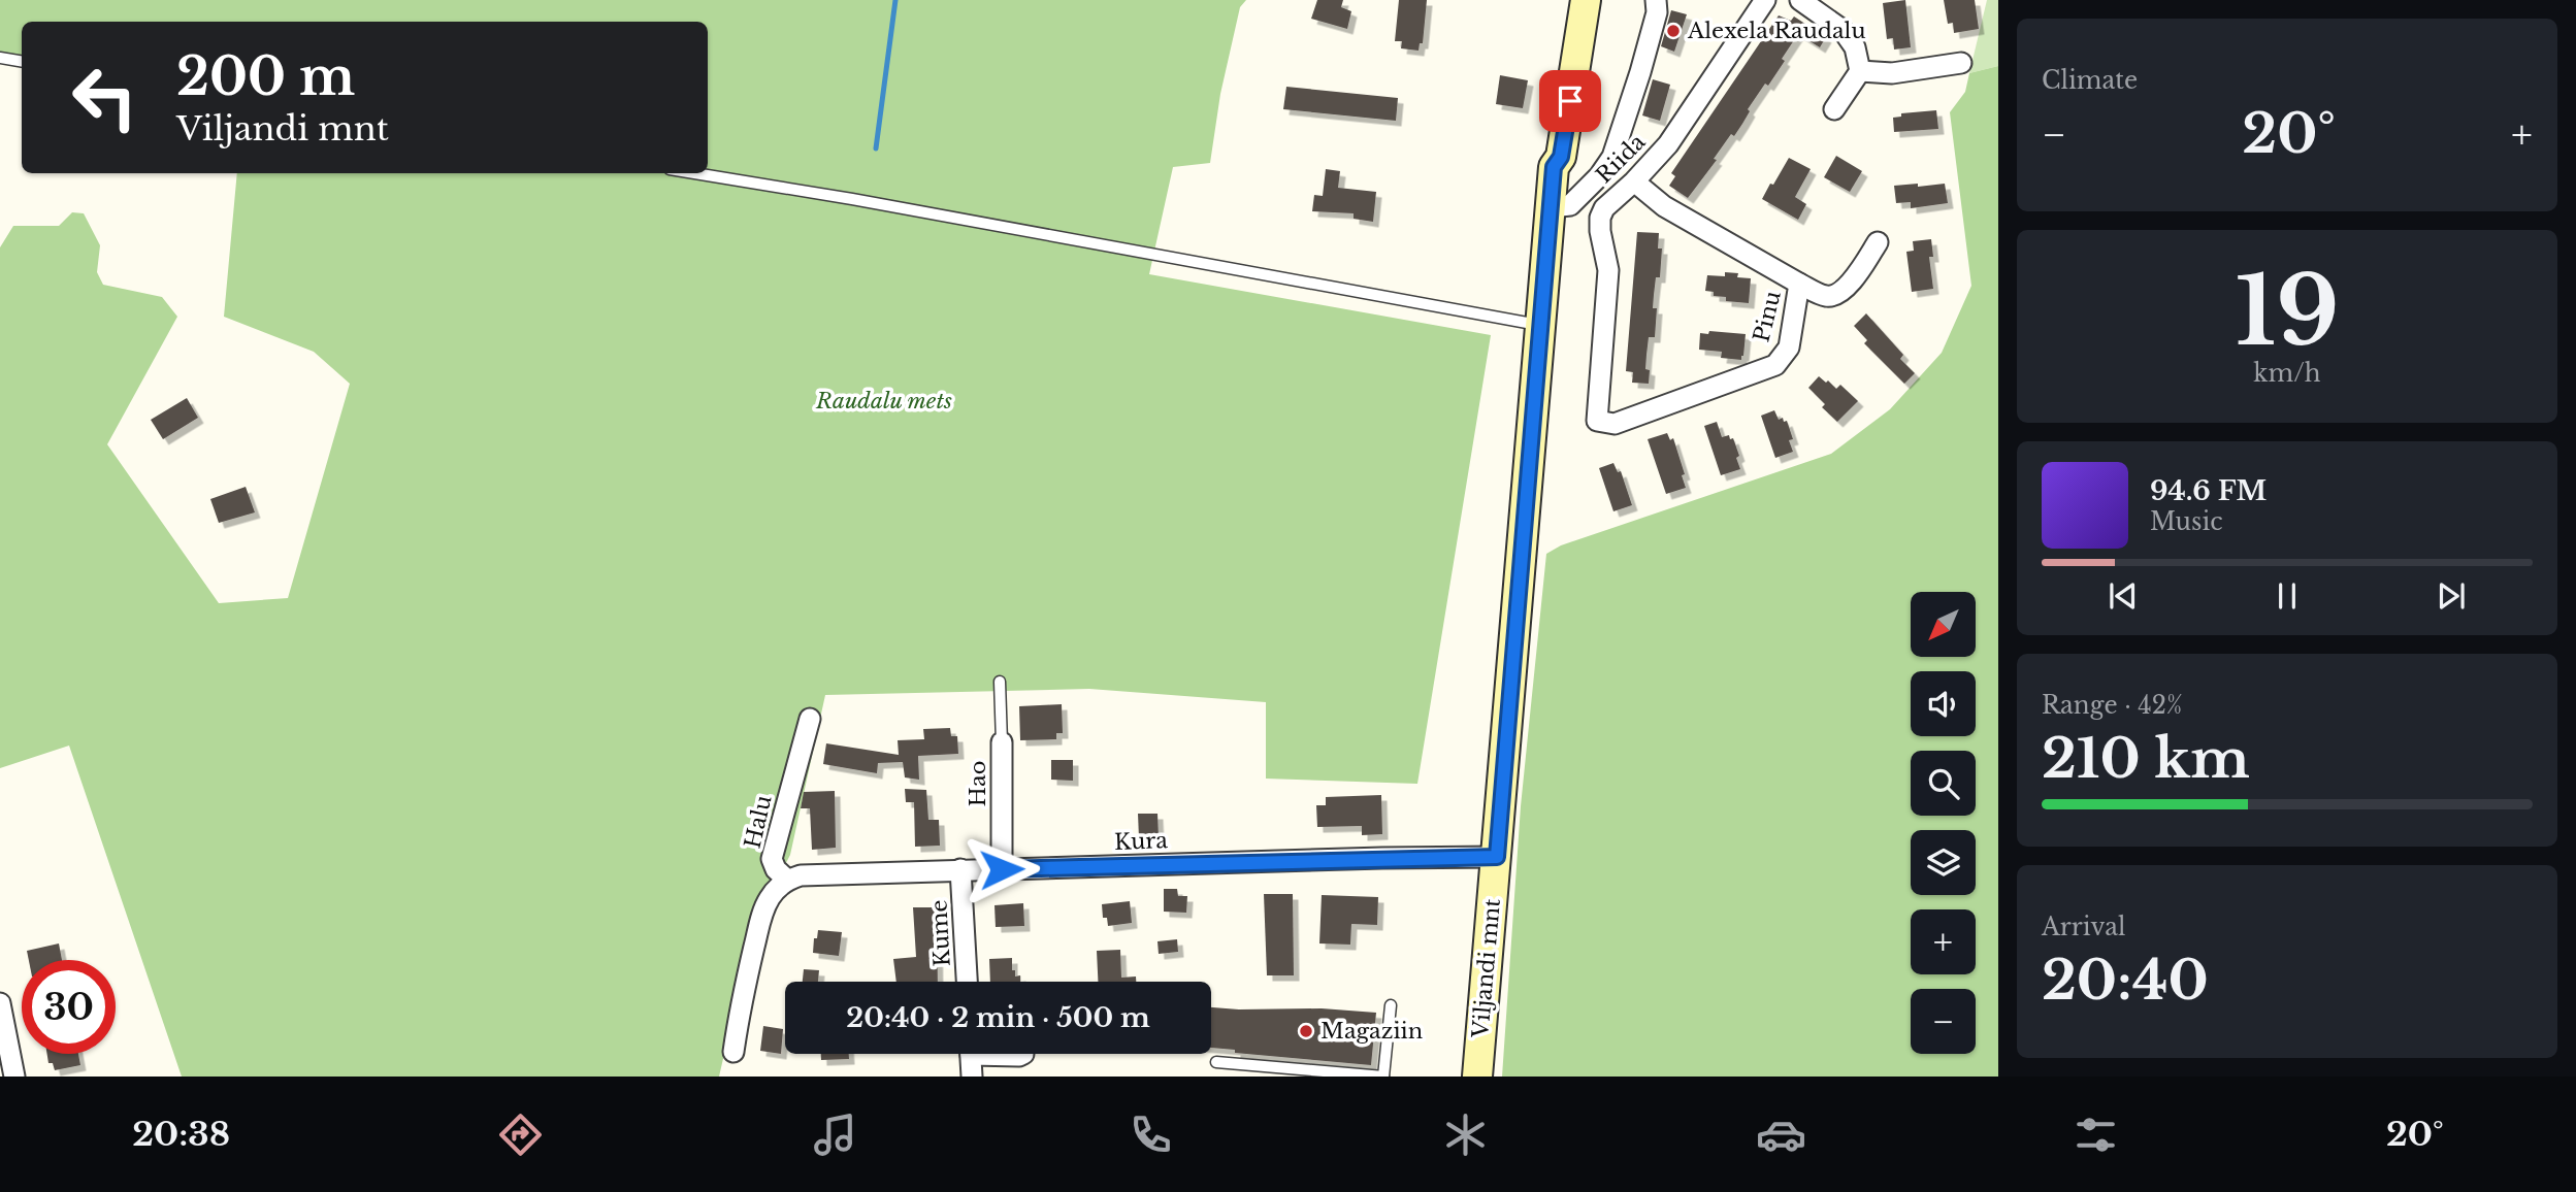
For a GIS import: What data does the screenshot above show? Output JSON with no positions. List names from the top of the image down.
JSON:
{
  "streets": {
    "main road": ["Viljandi mnt"],
    "street": [
      "Riida",
      "Pinu",
      "Hao",
      "Halu",
      "Kura",
      "Kume"
    ]
  },
  "crossings": [
    ["Riida", "Pinu"],
    ["Hao", "Kura"],
    ["Halu", "Kura"],
    ["Kura", "Kume"],
    ["Kura", "Viljandi mnt"]
  ],
  "parks": ["Raudalu mets"],
  "places": ["Alexela Raudalu", "Magaziin"],
  "north": "bottom left",
  "page": {
    "tile": [
      "Climate",
      ["19", "km/h"],
      ["Range · 42%", "210 km"],
      ["Arrival", "20:40"]
    ],
    "turn": ["200 m", "Viljandi mnt"],
    "heat": ["−", "20°", "+"],
    "song": ["94.6 FM", "Music"],
    "map_buttons": ["+", "−"],
    "limit": "30",
    "trip": "20:40 · 2 min · 500 m",
    "tabs": ["20:38", "20°"]
  }
}
